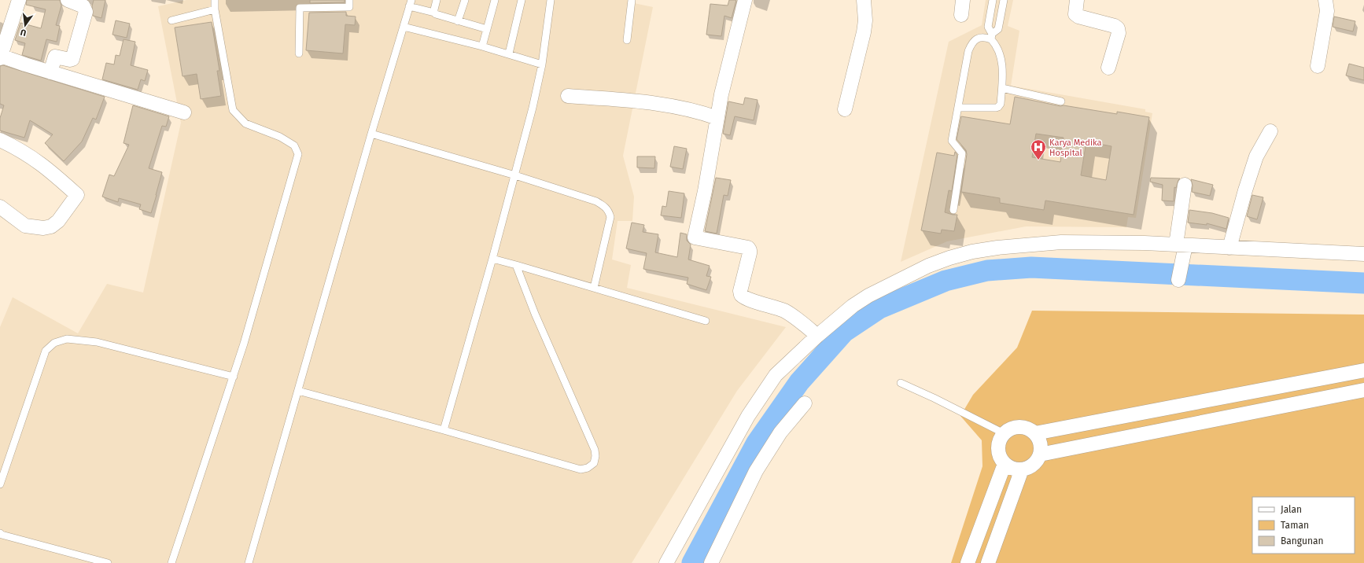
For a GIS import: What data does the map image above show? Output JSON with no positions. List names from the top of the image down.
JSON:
{
  "places": {
    "hospital": ["Karya Medika Hospital"]
  },
  "legend": ["Jalan", "Taman", "Bangunan"],
  "north": "bottom"
}
